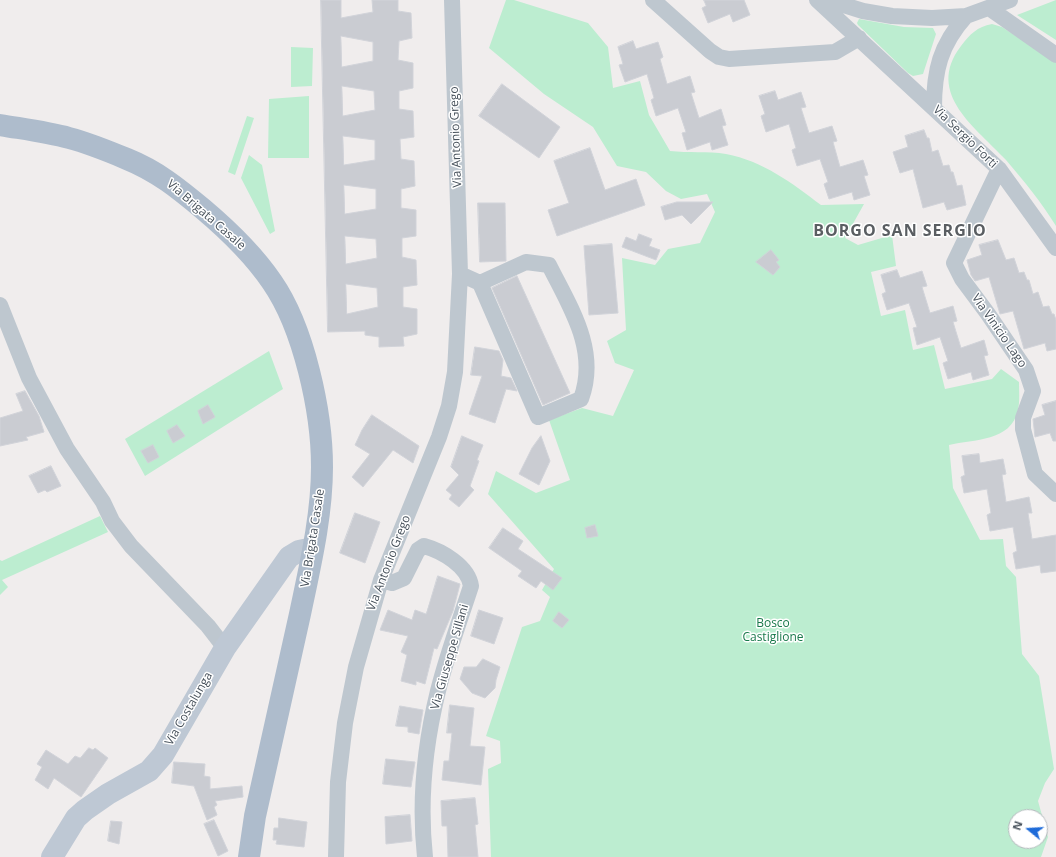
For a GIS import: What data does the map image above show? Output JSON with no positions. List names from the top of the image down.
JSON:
{
  "streets": {
    "main road": ["Via Brigata Casale"],
    "street": [
      "Via Antonio Grego",
      "Via Sergio Forti",
      "Via Vinicio Lago",
      "Via Giuseppe Sillani",
      "Via Costalunga"
    ]
  },
  "crossings": [
    ["Via Antonio Grego", "Via Giuseppe Sillani"],
    ["Via Sergio Forti", "Via Vinicio Lago"],
    ["Via Brigata Casale", "Via Costalunga"]
  ],
  "districts": ["BORGO SAN SERGIO"],
  "parks": ["Bosco Castiglione"],
  "north": "left"
}
